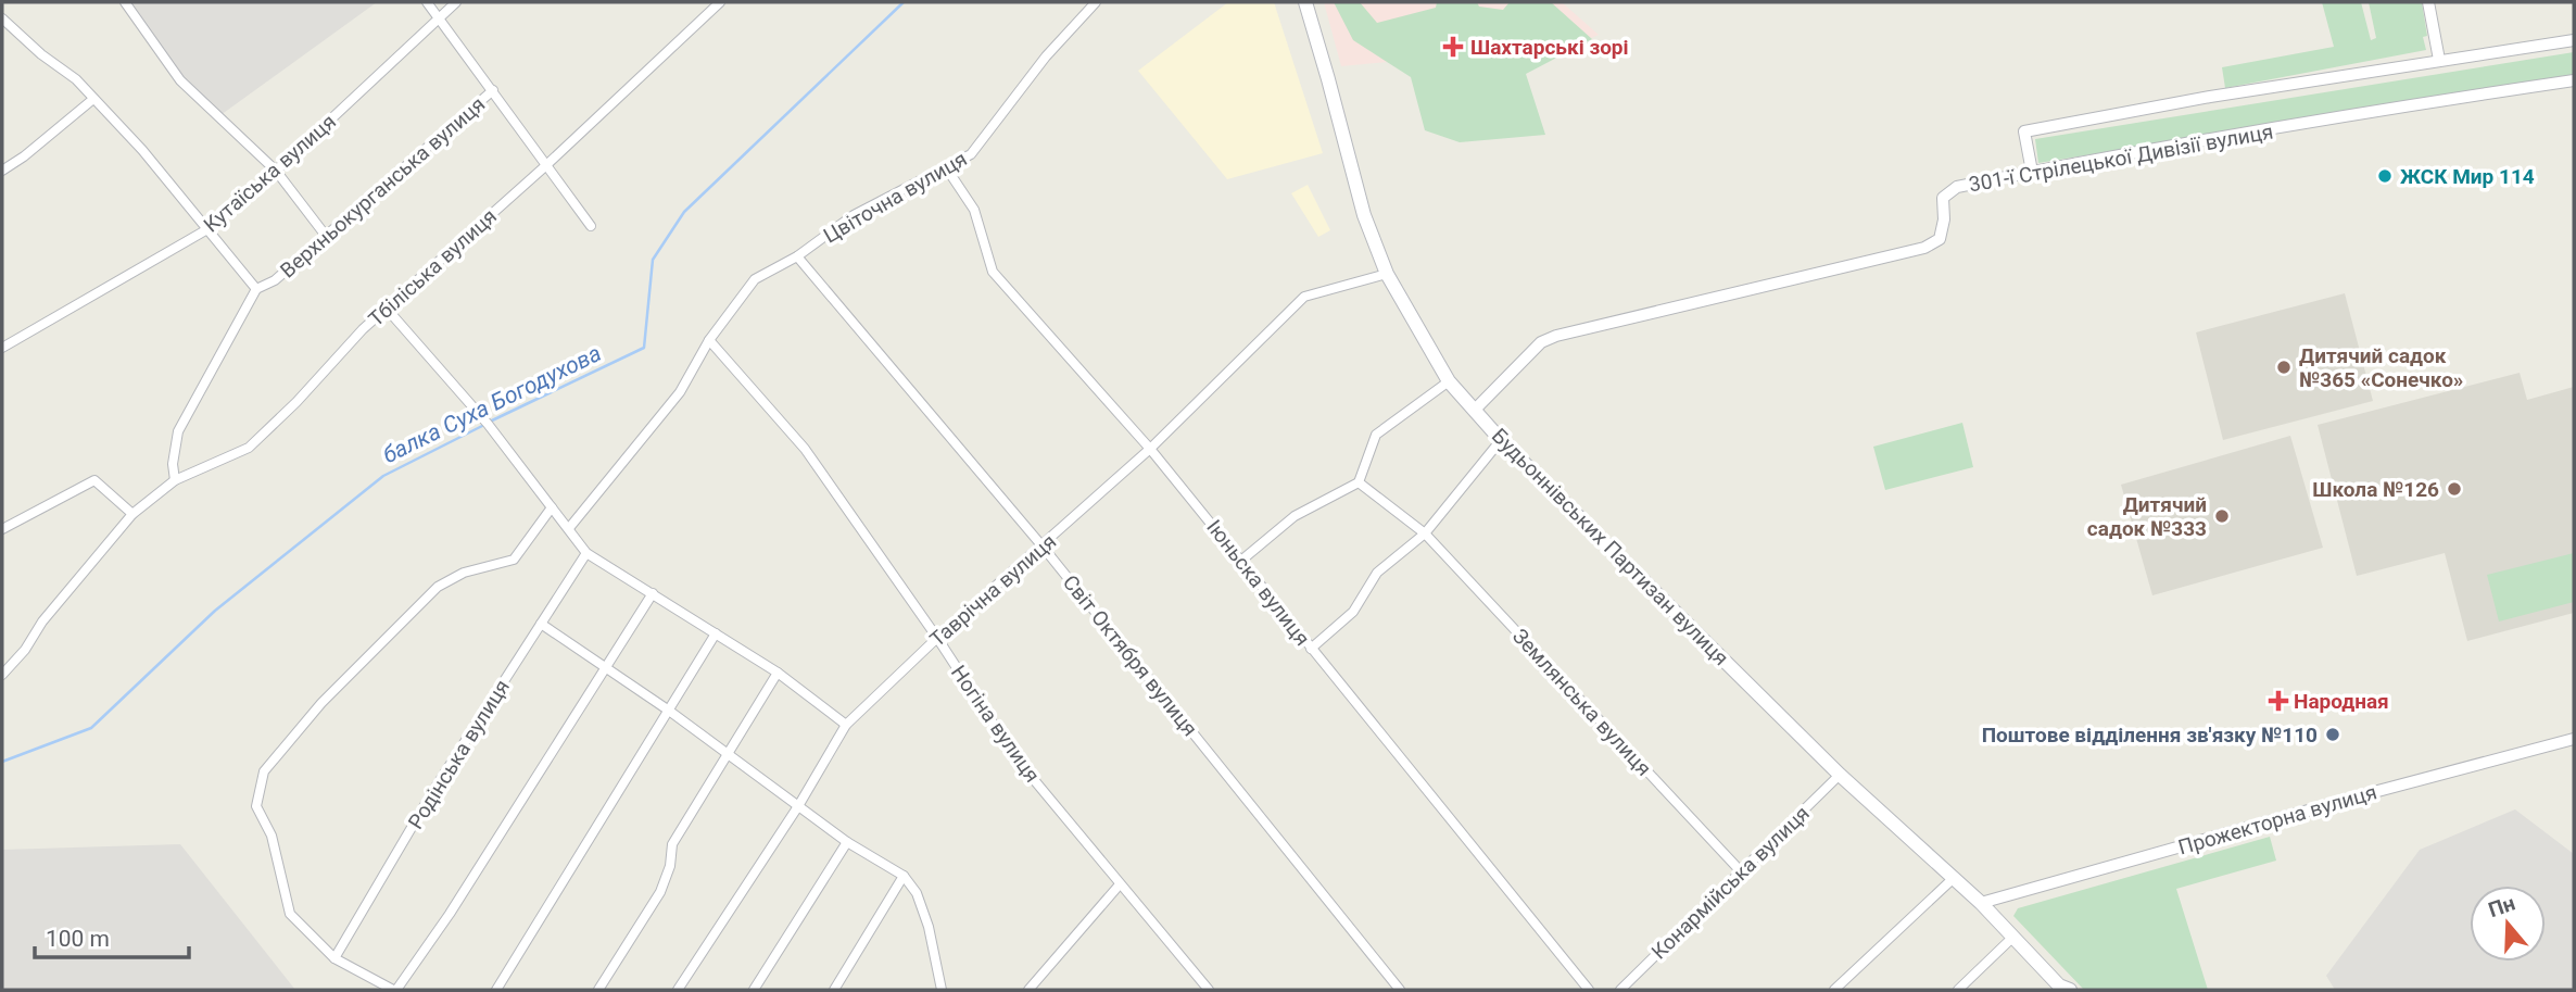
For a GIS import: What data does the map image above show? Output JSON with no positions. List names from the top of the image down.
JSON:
{
  "streets": {
    "main road": ["Будьоннівських Партизан вулиця"],
    "street": [
      "301-ї Стрілецької Дивізії вулиця",
      "Кутаїська вулиця",
      "Верхньокурганська вулиця",
      "Цвiточна вулиця",
      "Тбіліська вулиця",
      "Iюньска вулиця",
      "Таврічна вулиця",
      "Світ Октября вулиця",
      "Землянська вулиця",
      "Ногіна вулиця",
      "Родінська вулиця",
      "Прожекторна вулиця",
      "Конармійська вулиця"
    ]
  },
  "crossings": [
    ["301-ї Стрілецької Дивізії вулиця", "Будьоннівських Партизан вулиця"],
    ["Верхньокурганська вулиця", "Тбіліська вулиця"],
    ["Цвiточна вулиця", "Iюньска вулиця"],
    ["Цвiточна вулиця", "Світ Октября вулиця"],
    ["Цвiточна вулиця", "Ногіна вулиця"],
    ["Будьоннівських Партизан вулиця", "Таврічна вулиця"],
    ["Будьоннівських Партизан вулиця", "Прожекторна вулиця"],
    ["Будьоннівських Партизан вулиця", "Конармійська вулиця"],
    ["Iюньска вулиця", "Таврічна вулиця"],
    ["Таврічна вулиця", "Світ Октября вулиця"],
    ["Таврічна вулиця", "Ногіна вулиця"],
    ["Землянська вулиця", "Конармійська вулиця"]
  ],
  "water": ["балка Суха Богодухова"],
  "places": {
    "health": ["Шахтарські зорі", "Народная"],
    "other": [
      "ЖСК Мир 114",
      "Дитячий садок №365 «Сонечко»",
      "Школа №126",
      "Дитячий садок №333",
      "Поштове відділення зв'язку №110"
    ]
  },
  "scale_bar": "100 m",
  "north": "top"
}
